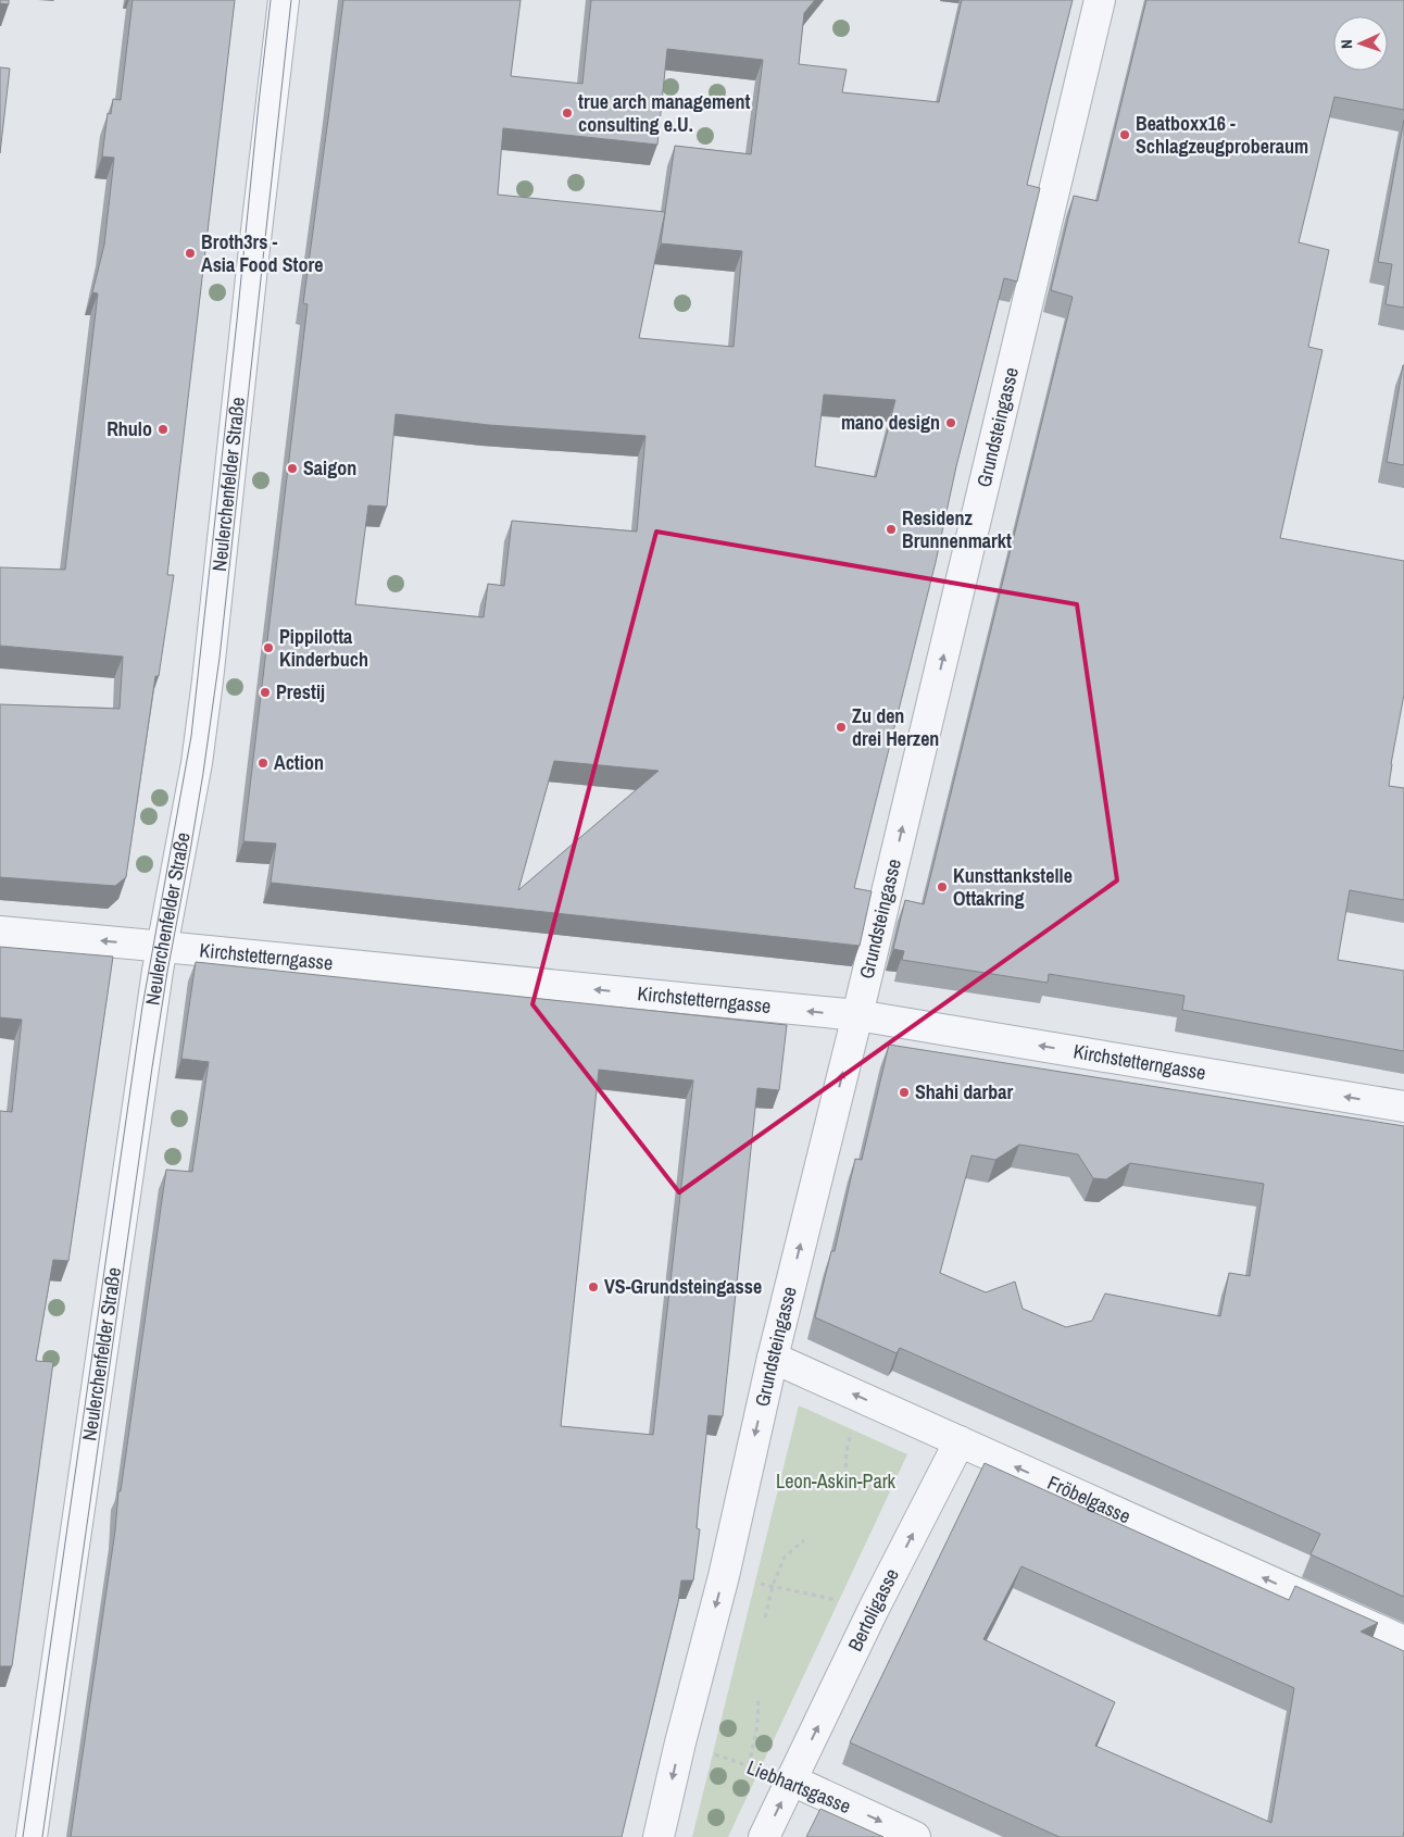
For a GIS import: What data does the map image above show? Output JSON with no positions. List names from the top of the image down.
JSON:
{
  "streets": {
    "street": [
      "Grundsteingasse",
      "Neulerchenfelder Straße",
      "Kirchstetterngasse",
      "Fröbelgasse",
      "Bertoligasse",
      "Liebhartsgasse"
    ]
  },
  "crossings": [
    ["Grundsteingasse", "Kirchstetterngasse"],
    ["Grundsteingasse", "Fröbelgasse"],
    ["Grundsteingasse", "Liebhartsgasse"],
    ["Neulerchenfelder Straße", "Kirchstetterngasse"],
    ["Fröbelgasse", "Bertoligasse"],
    ["Bertoligasse", "Liebhartsgasse"]
  ],
  "one_way": [
    "Kirchstetterngasse",
    "Fröbelgasse",
    "Bertoligasse",
    "Liebhartsgasse"
  ],
  "parks": ["Leon-Askin-Park"],
  "places": [
    "true arch management consulting e.U.",
    "Beatboxx16 - Schlagzeugproberaum",
    "Broth3rs - Asia Food Store",
    "mano design",
    "Rhulo",
    "Saigon",
    "Residenz Brunnenmarkt",
    "Pippilotta Kinderbuch",
    "Prestij",
    "Zu den drei Herzen",
    "Action",
    "Kunsttankstelle Ottakring",
    "Shahi darbar",
    "VS-Grundsteingasse"
  ],
  "north": "left"
}
